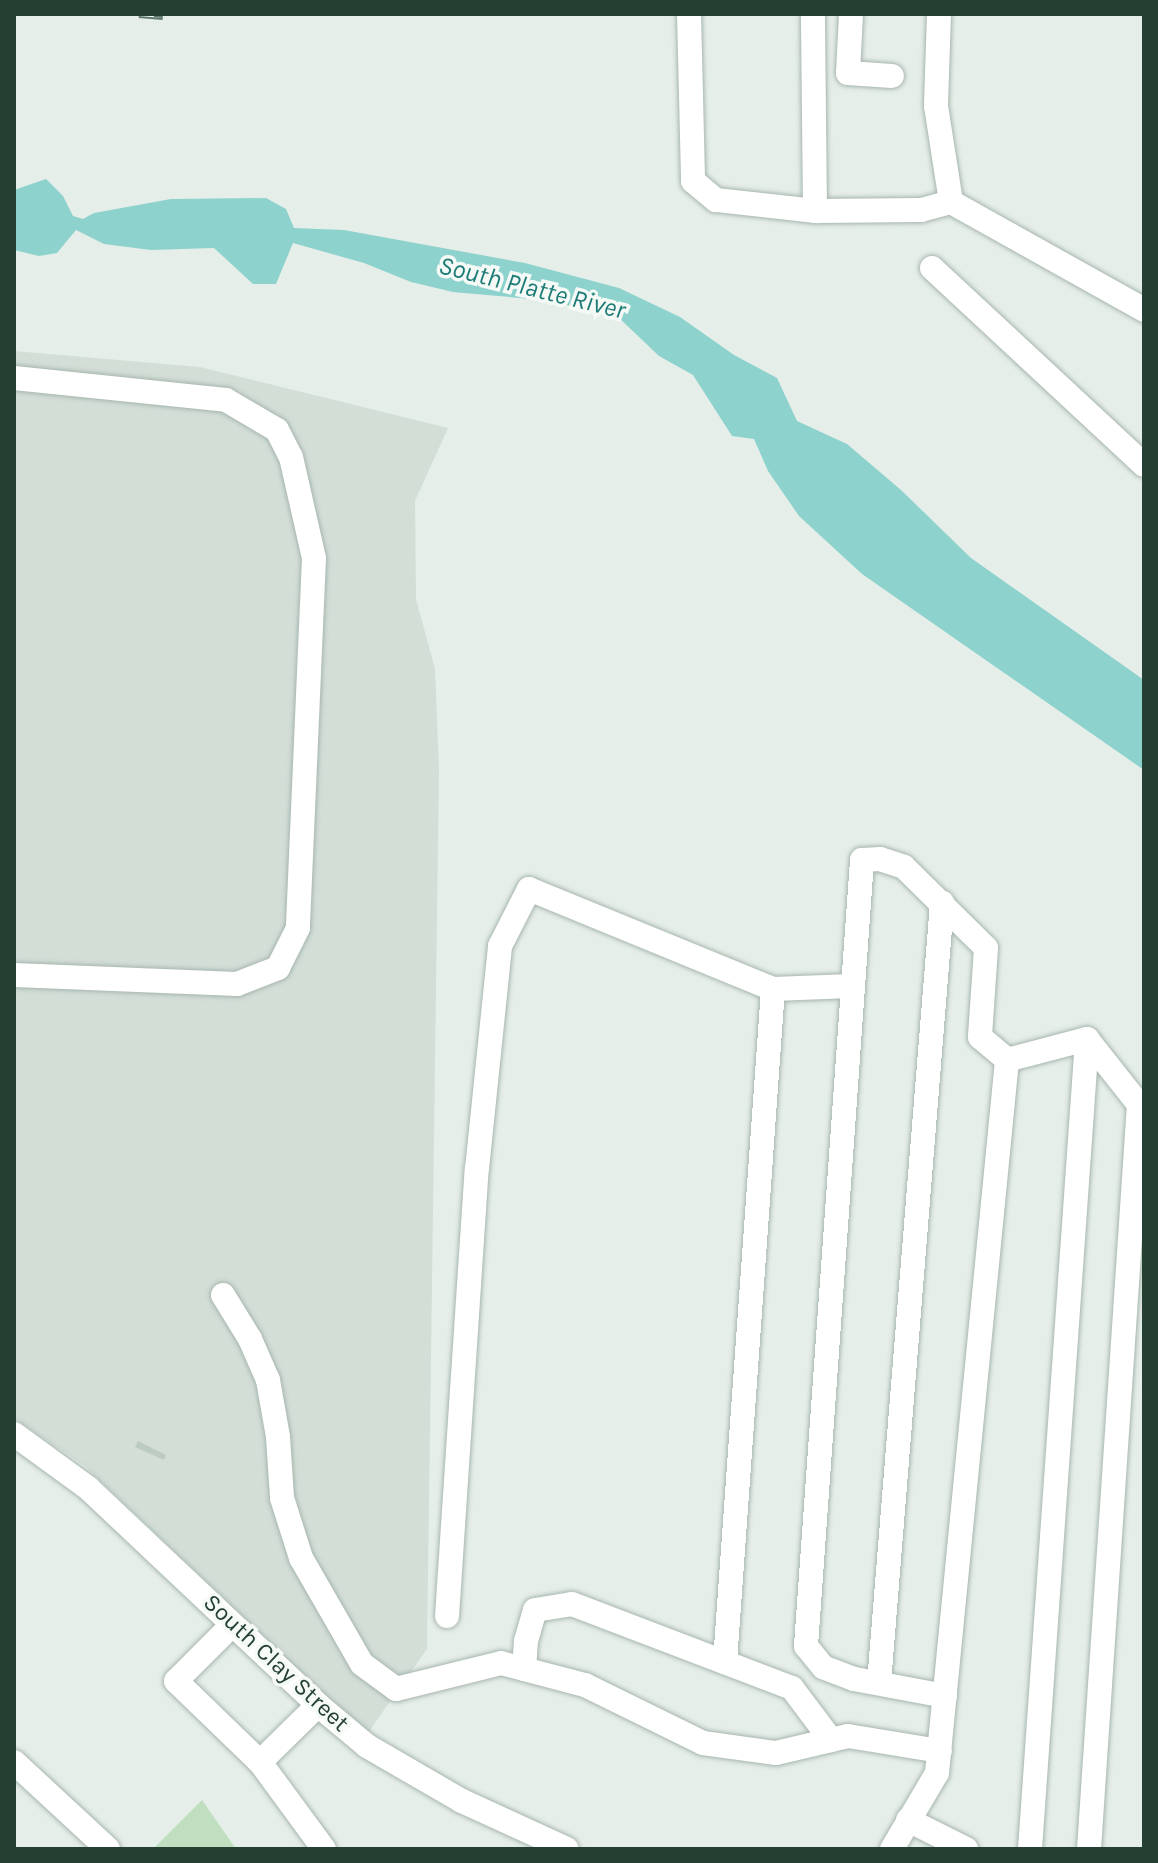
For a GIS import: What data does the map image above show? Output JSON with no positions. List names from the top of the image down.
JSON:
{
  "streets": {
    "street": ["South Clay Street"]
  },
  "water": ["South Platte River"]
}
